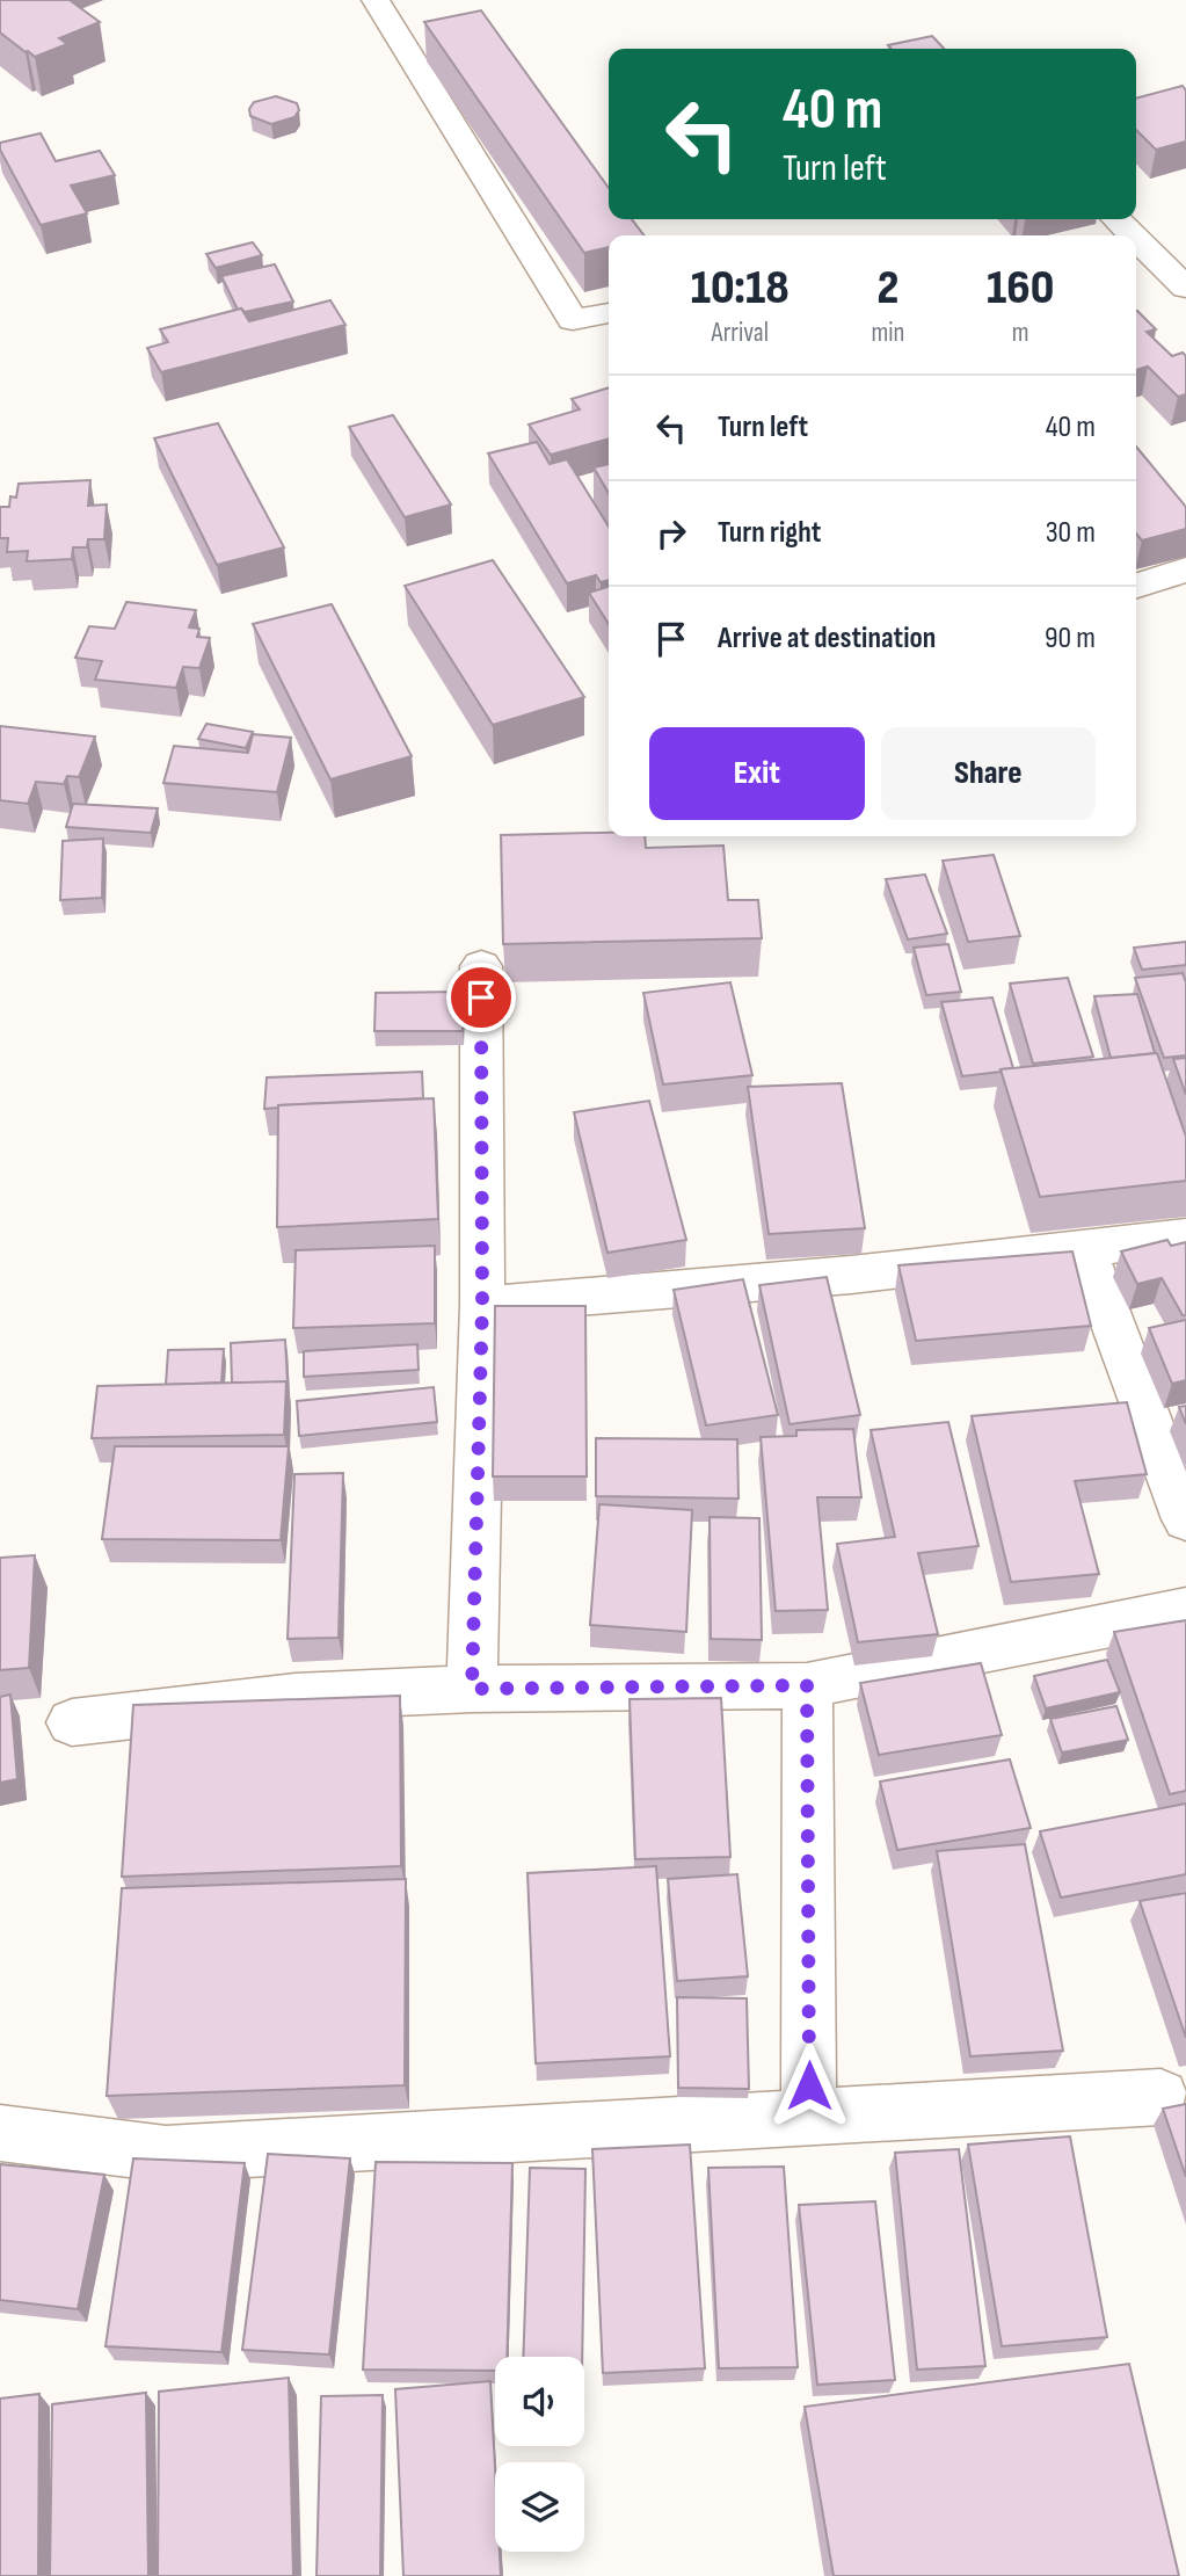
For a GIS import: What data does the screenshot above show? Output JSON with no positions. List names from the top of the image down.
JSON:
{
  "page": {
    "turn": ["40 m", "Turn left"],
    "eta": [
      "10:18",
      "Arrival",
      "2",
      "min",
      "160",
      "m"
    ],
    "list": [
      {
        "name": "Turn left",
        "value": "40 m"
      },
      {
        "name": "Turn right",
        "value": "30 m"
      },
      {
        "name": "Arrive at destination",
        "value": "90 m"
      }
    ],
    "buttons": ["Exit", "Share"]
  }
}
